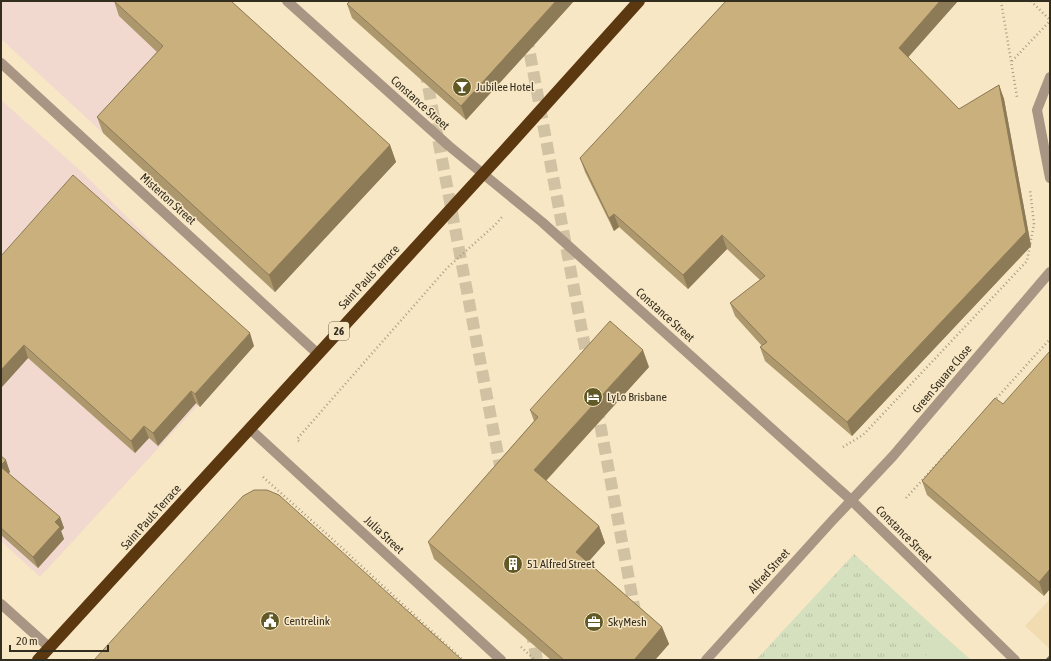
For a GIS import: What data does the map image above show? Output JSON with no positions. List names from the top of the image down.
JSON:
{
  "streets": {
    "highway": ["Saint Pauls Terrace", "26"],
    "street": [
      "Constance Street",
      "Misterton Street",
      "Green Square Close",
      "Julia Street",
      "Alfred Street"
    ]
  },
  "crossings": [
    ["Constance Street", "Saint Pauls Terrace"],
    ["Constance Street", "Green Square Close"],
    ["Constance Street", "Alfred Street"],
    ["Misterton Street", "Saint Pauls Terrace"],
    ["Saint Pauls Terrace", "Julia Street"],
    ["Green Square Close", "Alfred Street"]
  ],
  "places": {
    "bar": ["Jubilee Hotel"],
    "hotel": ["LyLo Brisbane"],
    "building": ["51 Alfred Street"],
    "public building": ["Centrelink"],
    "office": ["SkyMesh"]
  },
  "scale_bar": "20 m"
}
